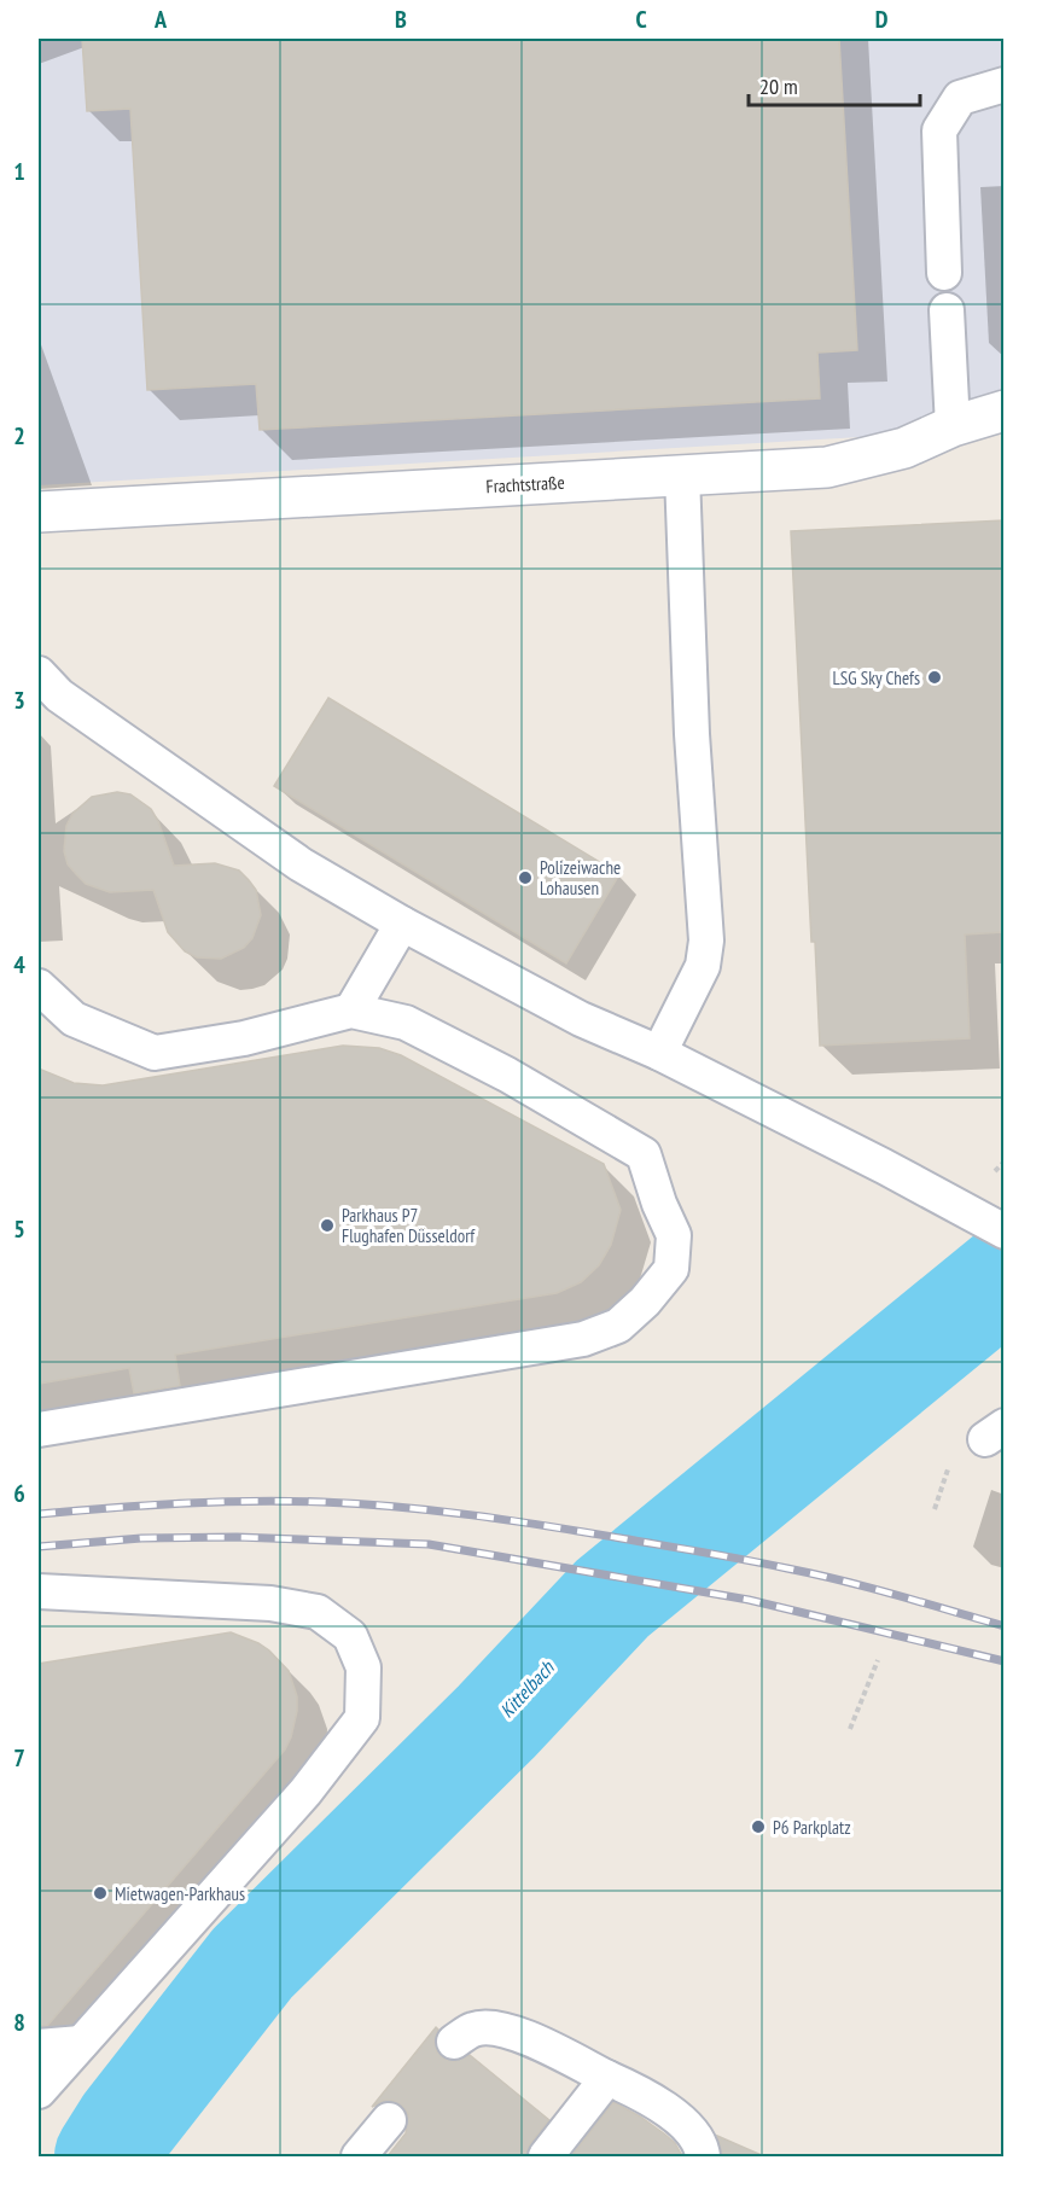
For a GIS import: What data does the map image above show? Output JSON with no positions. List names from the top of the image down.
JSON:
{
  "streets": {
    "street": ["Frachtstraße"]
  },
  "water": ["Kittelbach"],
  "places": [
    "LSG Sky Chefs",
    "Polizeiwache Lohausen",
    "Parkhaus P7 Flughafen Düsseldorf",
    "P6 Parkplatz",
    "Mietwagen-Parkhaus"
  ],
  "scale_bar": "20 m",
  "grid": {
    "columns": [
      "A",
      "B",
      "C",
      "D"
    ],
    "rows": [
      "1",
      "2",
      "3",
      "4",
      "5",
      "6",
      "7",
      "8"
    ]
  }
}
